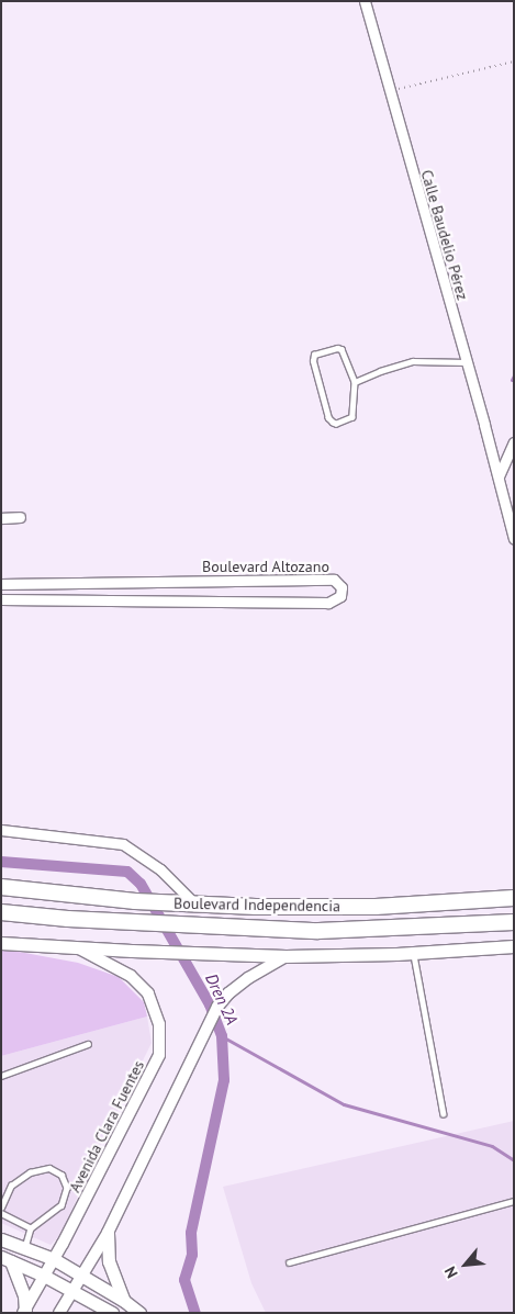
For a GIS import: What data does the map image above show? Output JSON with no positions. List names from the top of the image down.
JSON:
{
  "streets": {
    "highway": ["Boulevard Independencia"],
    "street": ["Calle Baudelio Pérez", "Boulevard Altozano", "Avenida Clara Fuentes"]
  },
  "water": ["Dren 2A"],
  "north": "bottom left"
}
